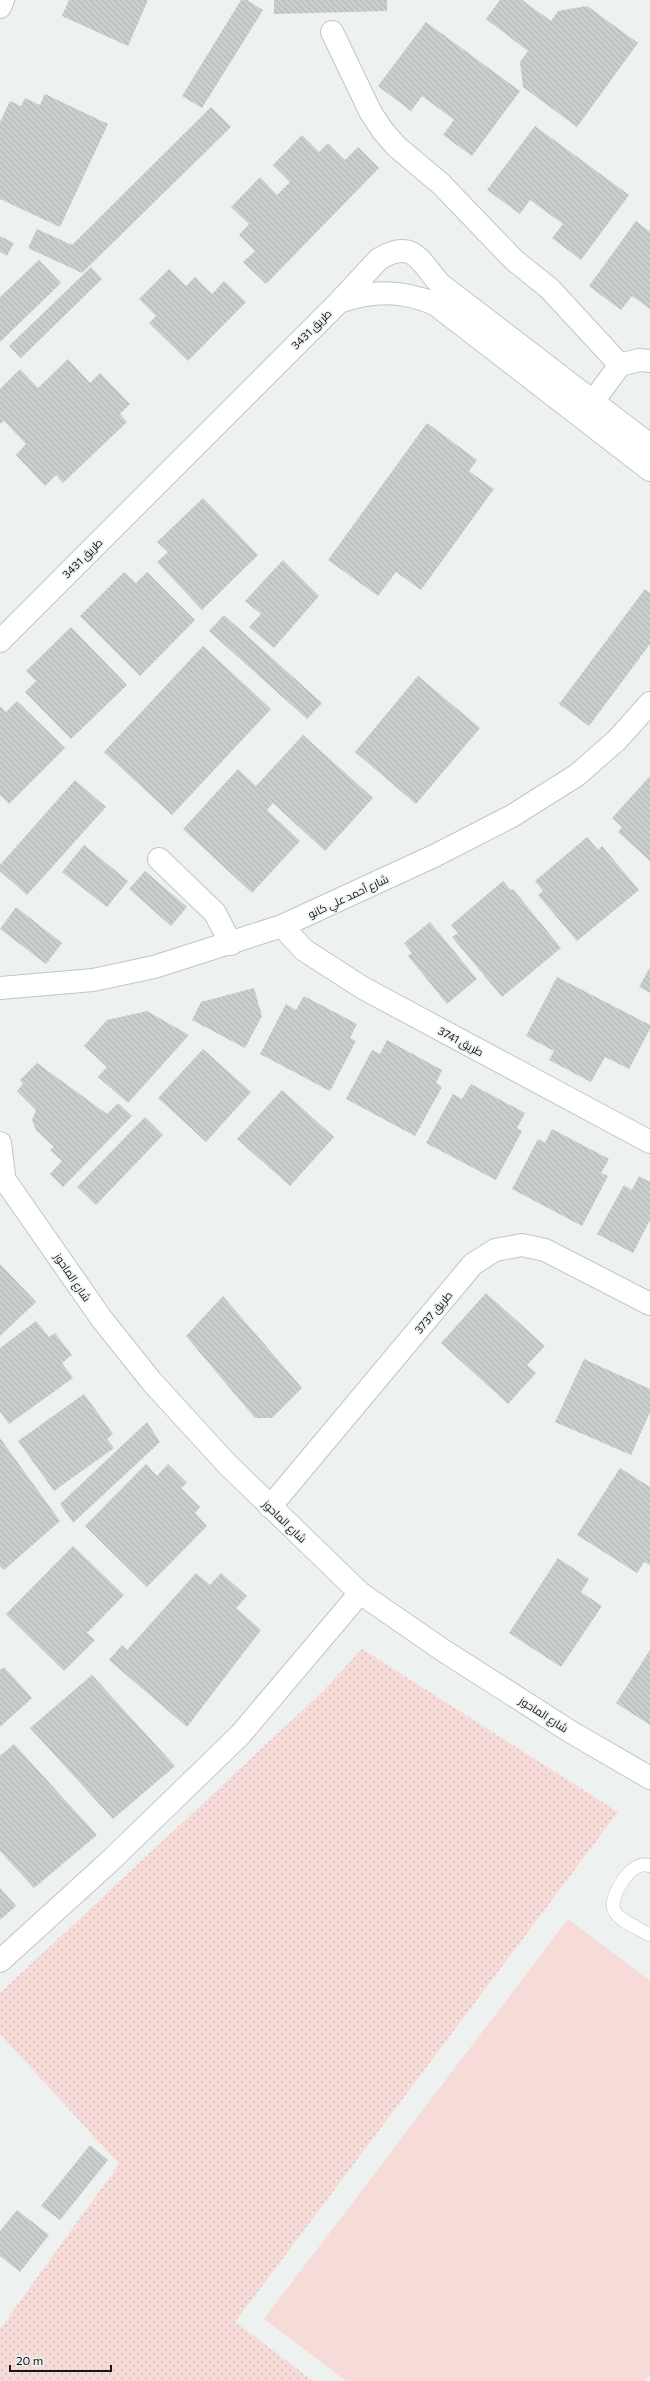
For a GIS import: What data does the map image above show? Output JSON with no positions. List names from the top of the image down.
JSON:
{
  "streets": {
    "street": [
      "طريق 3431",
      "شارع أحمد علي كانو",
      "طريق 3741",
      "شارع الماحوز",
      "طريق 3737"
    ]
  },
  "crossings": [
    ["شارع أحمد علي كانو", "طريق 3741"],
    ["شارع الماحوز", "طريق 3737"]
  ],
  "scale_bar": "20 m"
}
